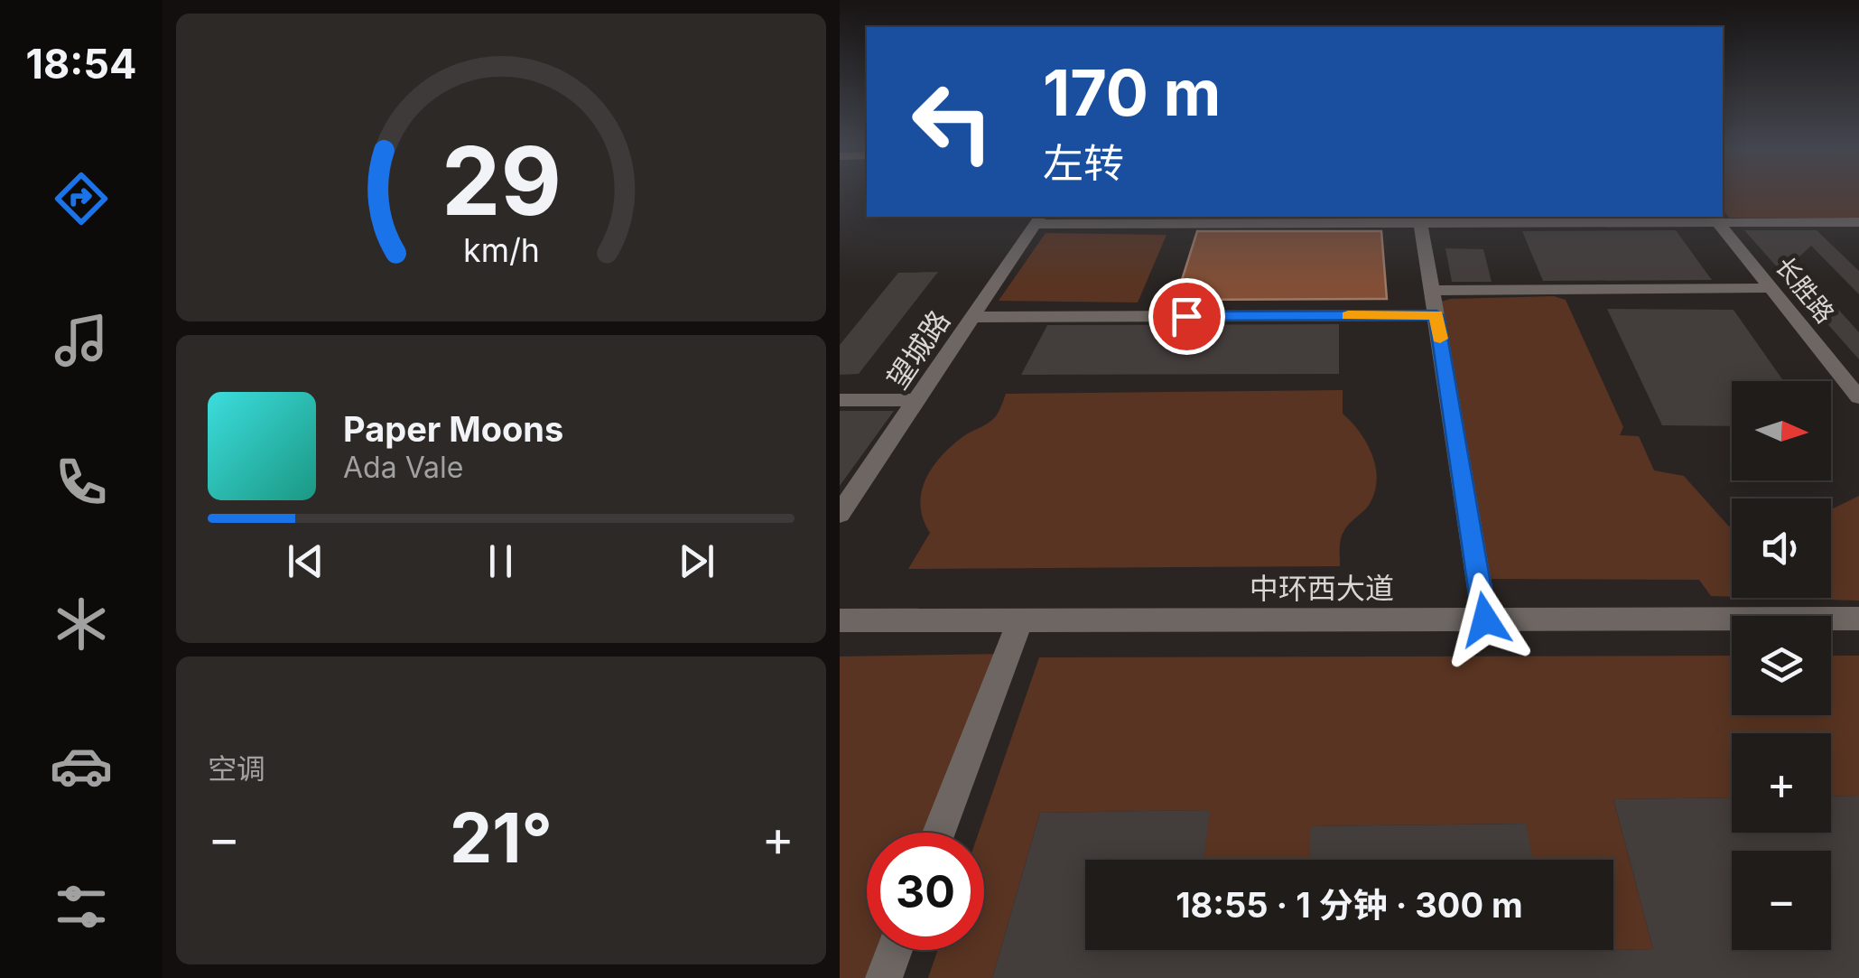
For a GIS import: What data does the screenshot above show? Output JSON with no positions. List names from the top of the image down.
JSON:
{
  "streets": {
    "street": ["长胜路", "望城路", "中环西大道"]
  },
  "north": "right",
  "page": {
    "tabs": "18:54",
    "turn": ["170 m", "左转"],
    "map_buttons": ["+", "−"],
    "song": ["Paper Moons", "Ada Vale"],
    "tile": "空调",
    "heat": ["−", "21°", "+"],
    "limit": "30",
    "trip": "18:55 · 1 分钟 · 300 m",
    "gauge": ["29", "km/h"]
  }
}
